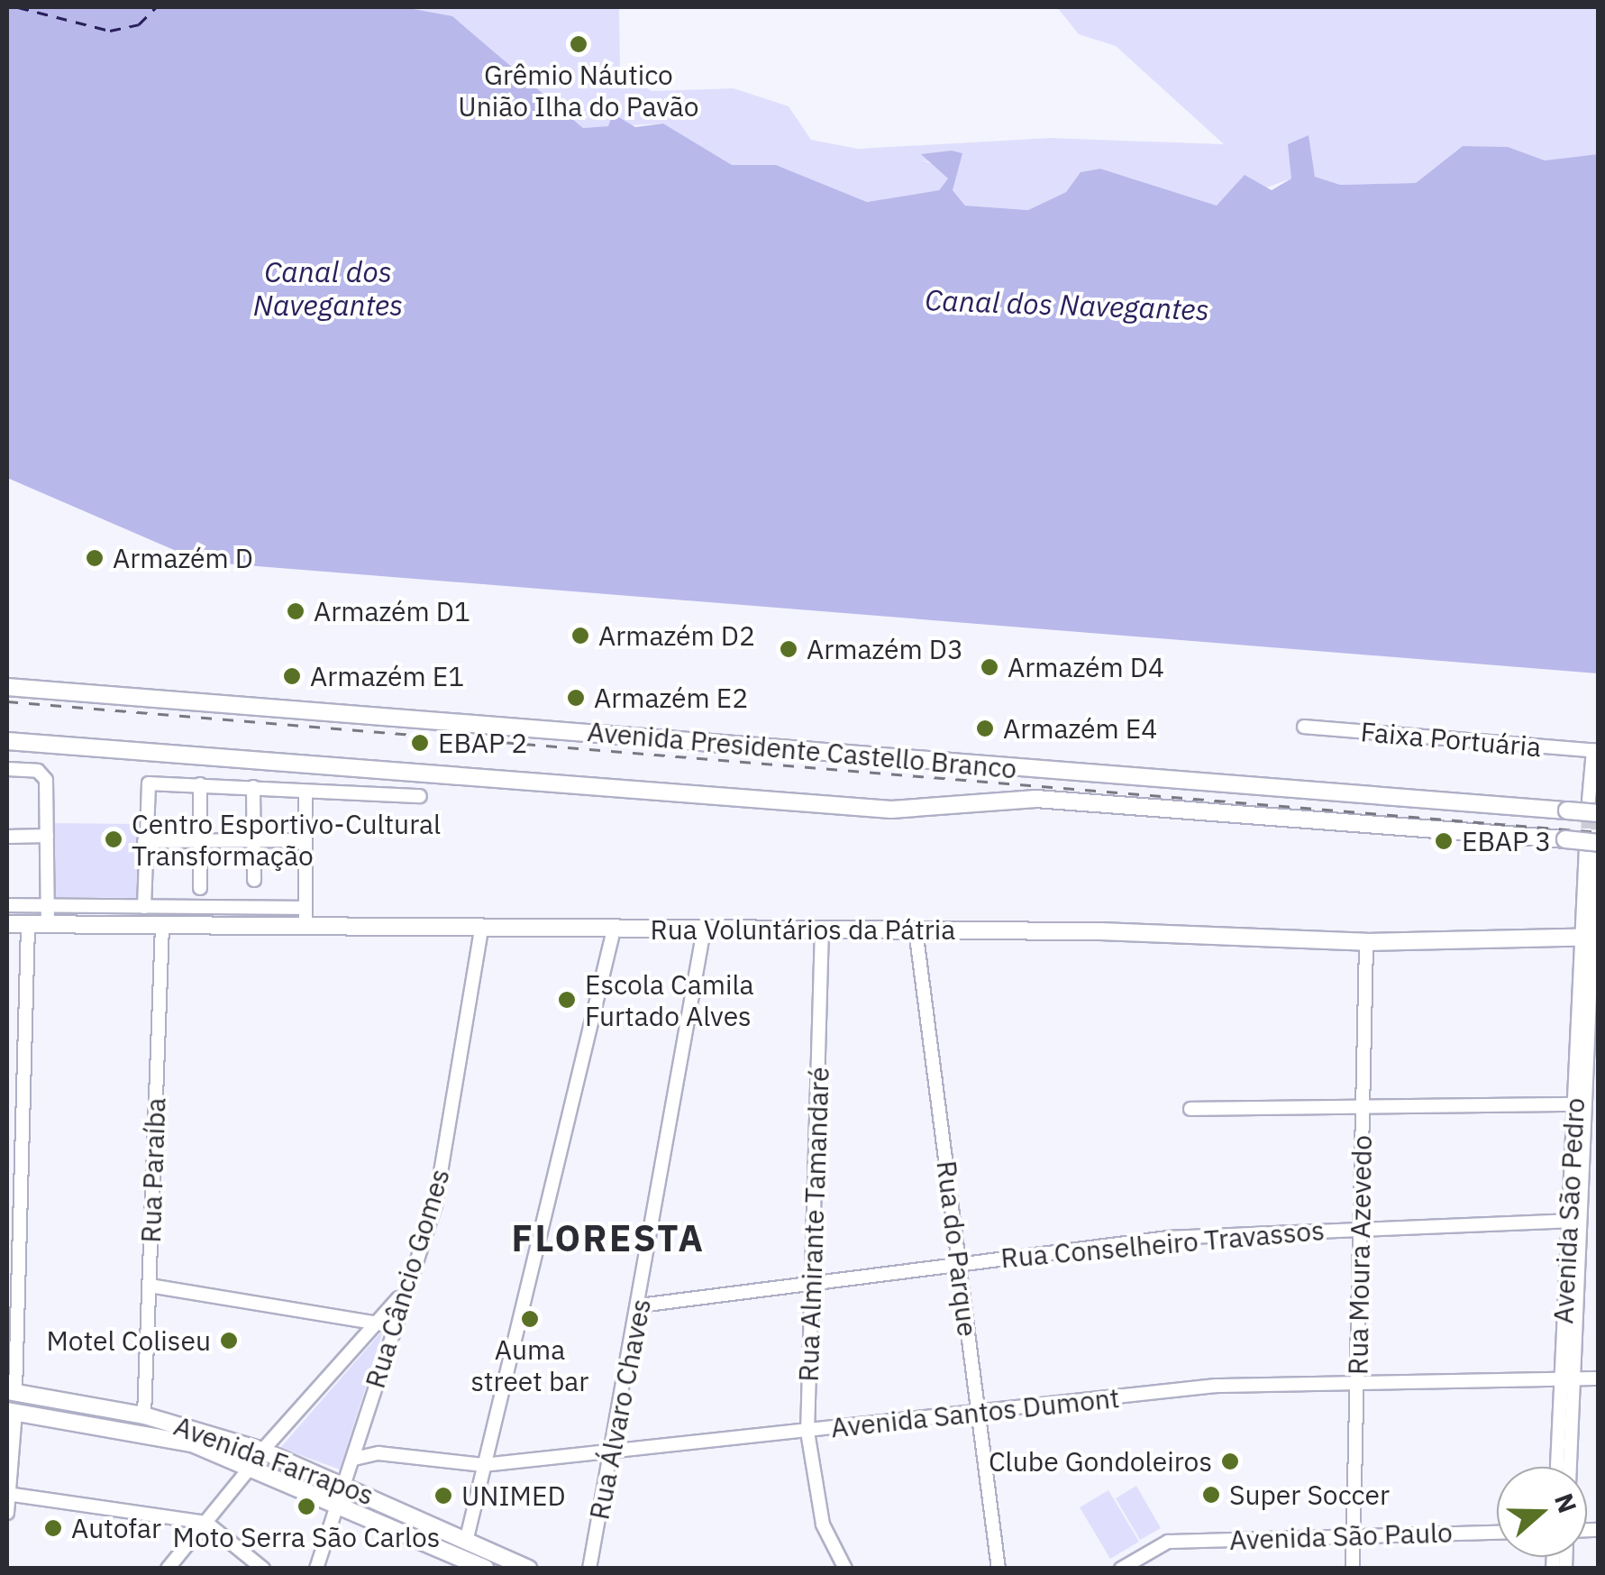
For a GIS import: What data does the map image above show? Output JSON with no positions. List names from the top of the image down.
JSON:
{
  "streets": {
    "main road": ["Avenida Presidente Castello Branco", "Rua Voluntários da Pátria", "Avenida Farrapos"],
    "street": [
      "Faixa Portuária",
      "Rua Paraíba",
      "Avenida São Pedro",
      "Rua Almirante Tamandaré",
      "Rua Conselheiro Travassos",
      "Rua do Parque",
      "Rua Moura Azevedo",
      "Rua Câncio Gomes",
      "Rua Álvaro Chaves",
      "Avenida Santos Dumont",
      "Avenida São Paulo"
    ]
  },
  "crossings": [
    ["Rua Voluntários da Pátria", "Rua Paraíba"],
    ["Rua Voluntários da Pátria", "Avenida São Pedro"],
    ["Rua Voluntários da Pátria", "Rua Almirante Tamandaré"],
    ["Rua Voluntários da Pátria", "Rua do Parque"],
    ["Rua Voluntários da Pátria", "Rua Moura Azevedo"],
    ["Rua Voluntários da Pátria", "Rua Câncio Gomes"],
    ["Rua Voluntários da Pátria", "Rua Álvaro Chaves"],
    ["Rua Paraíba", "Avenida Farrapos"],
    ["Avenida São Pedro", "Rua Conselheiro Travassos"],
    ["Avenida São Pedro", "Avenida Santos Dumont"],
    ["Rua Almirante Tamandaré", "Rua Conselheiro Travassos"],
    ["Rua Almirante Tamandaré", "Avenida Santos Dumont"],
    ["Rua Conselheiro Travassos", "Rua do Parque"],
    ["Rua Conselheiro Travassos", "Rua Moura Azevedo"],
    ["Rua Conselheiro Travassos", "Rua Álvaro Chaves"],
    ["Rua do Parque", "Avenida Santos Dumont"],
    ["Rua Moura Azevedo", "Avenida Santos Dumont"],
    ["Rua Moura Azevedo", "Avenida São Paulo"],
    ["Rua Câncio Gomes", "Avenida Santos Dumont"],
    ["Rua Câncio Gomes", "Avenida Farrapos"],
    ["Rua Álvaro Chaves", "Avenida Santos Dumont"]
  ],
  "districts": ["FLORESTA"],
  "water": ["Canal dos Navegantes"],
  "places": [
    "Grêmio Náutico União Ilha do Pavão",
    "Armazém D",
    "Armazém D1",
    "Armazém D2",
    "Armazém D3",
    "Armazém D4",
    "Armazém E1",
    "Armazém E2",
    "Armazém E4",
    "EBAP 2",
    "Centro Esportivo-Cultural Transformação",
    "EBAP 3",
    "Escola Camila Furtado Alves",
    "Auma street bar",
    "Motel Coliseu",
    "Clube Gondoleiros",
    "Super Soccer",
    "UNIMED",
    "Moto Serra São Carlos",
    "Autofar"
  ],
  "north": "right"
}
